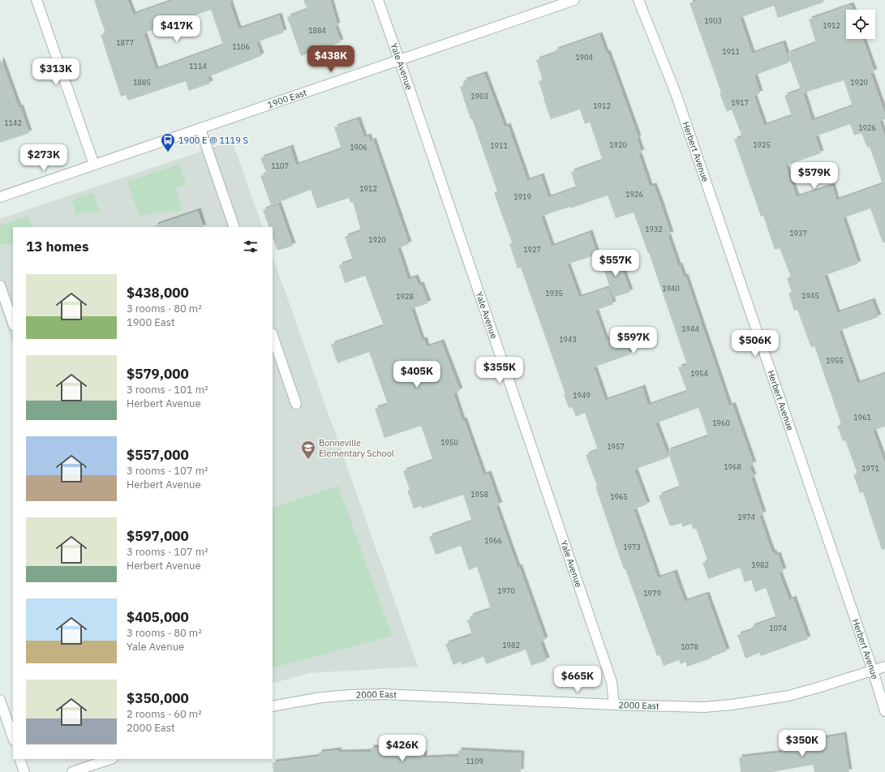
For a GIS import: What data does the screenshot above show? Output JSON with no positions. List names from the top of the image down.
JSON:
{
  "streets": {
    "street": [
      "Yale Avenue",
      "1900 East",
      "Herbert Avenue",
      "2000 East"
    ]
  },
  "crossings": [
    ["Yale Avenue", "1900 East"],
    ["Yale Avenue", "2000 East"],
    ["Herbert Avenue", "2000 East"]
  ],
  "places": {
    "bus stop": ["1900 E @ 1119 S"],
    "school or university": ["Bonneville Elementary School"]
  },
  "house_numbers": [
    "1903",
    "1912",
    "1884",
    "1877",
    "1106",
    "1911",
    "1904",
    "1114",
    "1885",
    "1920",
    "1903",
    "1917",
    "1912",
    "1142",
    "1926",
    "1920",
    "1925",
    "1911",
    "1906",
    "1107",
    "1912",
    "1926",
    "1919",
    "1932",
    "1937",
    "1920",
    "1927",
    "1940",
    "1935",
    "1945",
    "1928",
    "1944",
    "1943",
    "1955",
    "1954",
    "1949",
    "1961",
    "1960",
    "1950",
    "1957",
    "1968",
    "1971",
    "1958",
    "1965",
    "1974",
    "1966",
    "1973",
    "1982",
    "1970",
    "1979",
    "1074",
    "1982",
    "1078",
    "1109"
  ],
  "page": {
    "price": [
      "$417K",
      "$438K",
      "$313K",
      "$273K",
      "$579K",
      "$557K",
      "$597K",
      "$506K",
      "$355K",
      "$405K",
      "$665K",
      "$350K",
      "$426K"
    ],
    "heading": "13 homes",
    "list": [
      {
        "name": "$438,000",
        "note": "3 rooms · 80 m² · 1900 East"
      },
      {
        "name": "$579,000",
        "note": "3 rooms · 101 m² · Herbert Avenue"
      },
      {
        "name": "$557,000",
        "note": "3 rooms · 107 m² · Herbert Avenue"
      },
      {
        "name": "$597,000",
        "note": "3 rooms · 107 m² · Herbert Avenue"
      },
      {
        "name": "$405,000",
        "note": "3 rooms · 80 m² · Yale Avenue"
      },
      {
        "name": "$350,000",
        "note": "2 rooms · 60 m² · 2000 East"
      }
    ]
  }
}
